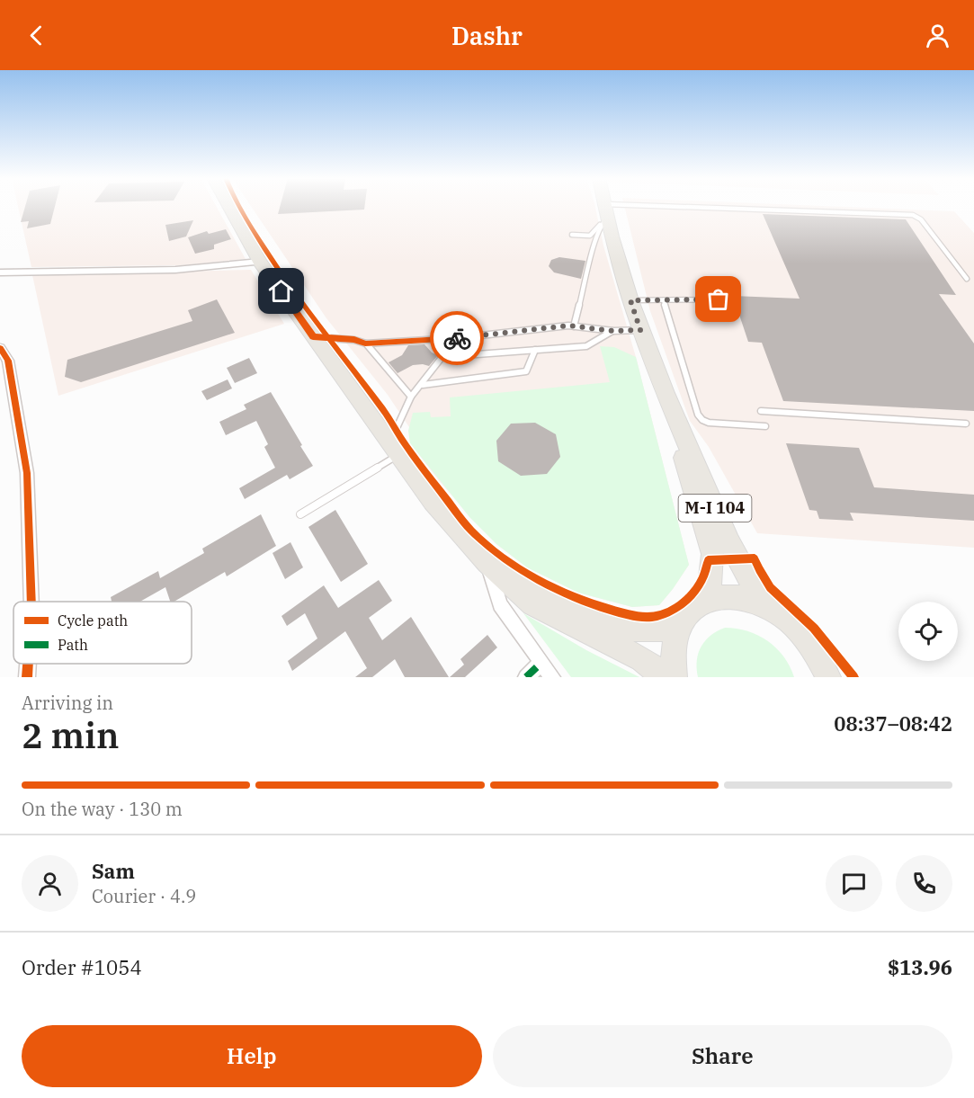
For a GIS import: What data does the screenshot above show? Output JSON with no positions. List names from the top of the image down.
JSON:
{
  "streets": {
    "main road": ["M-I 104"]
  },
  "legend": ["Cycle path", "Path"],
  "page": {
    "header": "Dashr",
    "heading": ["2 min", "Arriving in", "08:37–08:42"],
    "panel": [
      "Sam",
      "Courier · 4.9",
      "Order #1054",
      "$13.96"
    ],
    "bar": "On the way · 130 m",
    "buttons": ["Help", "Share"]
  }
}
